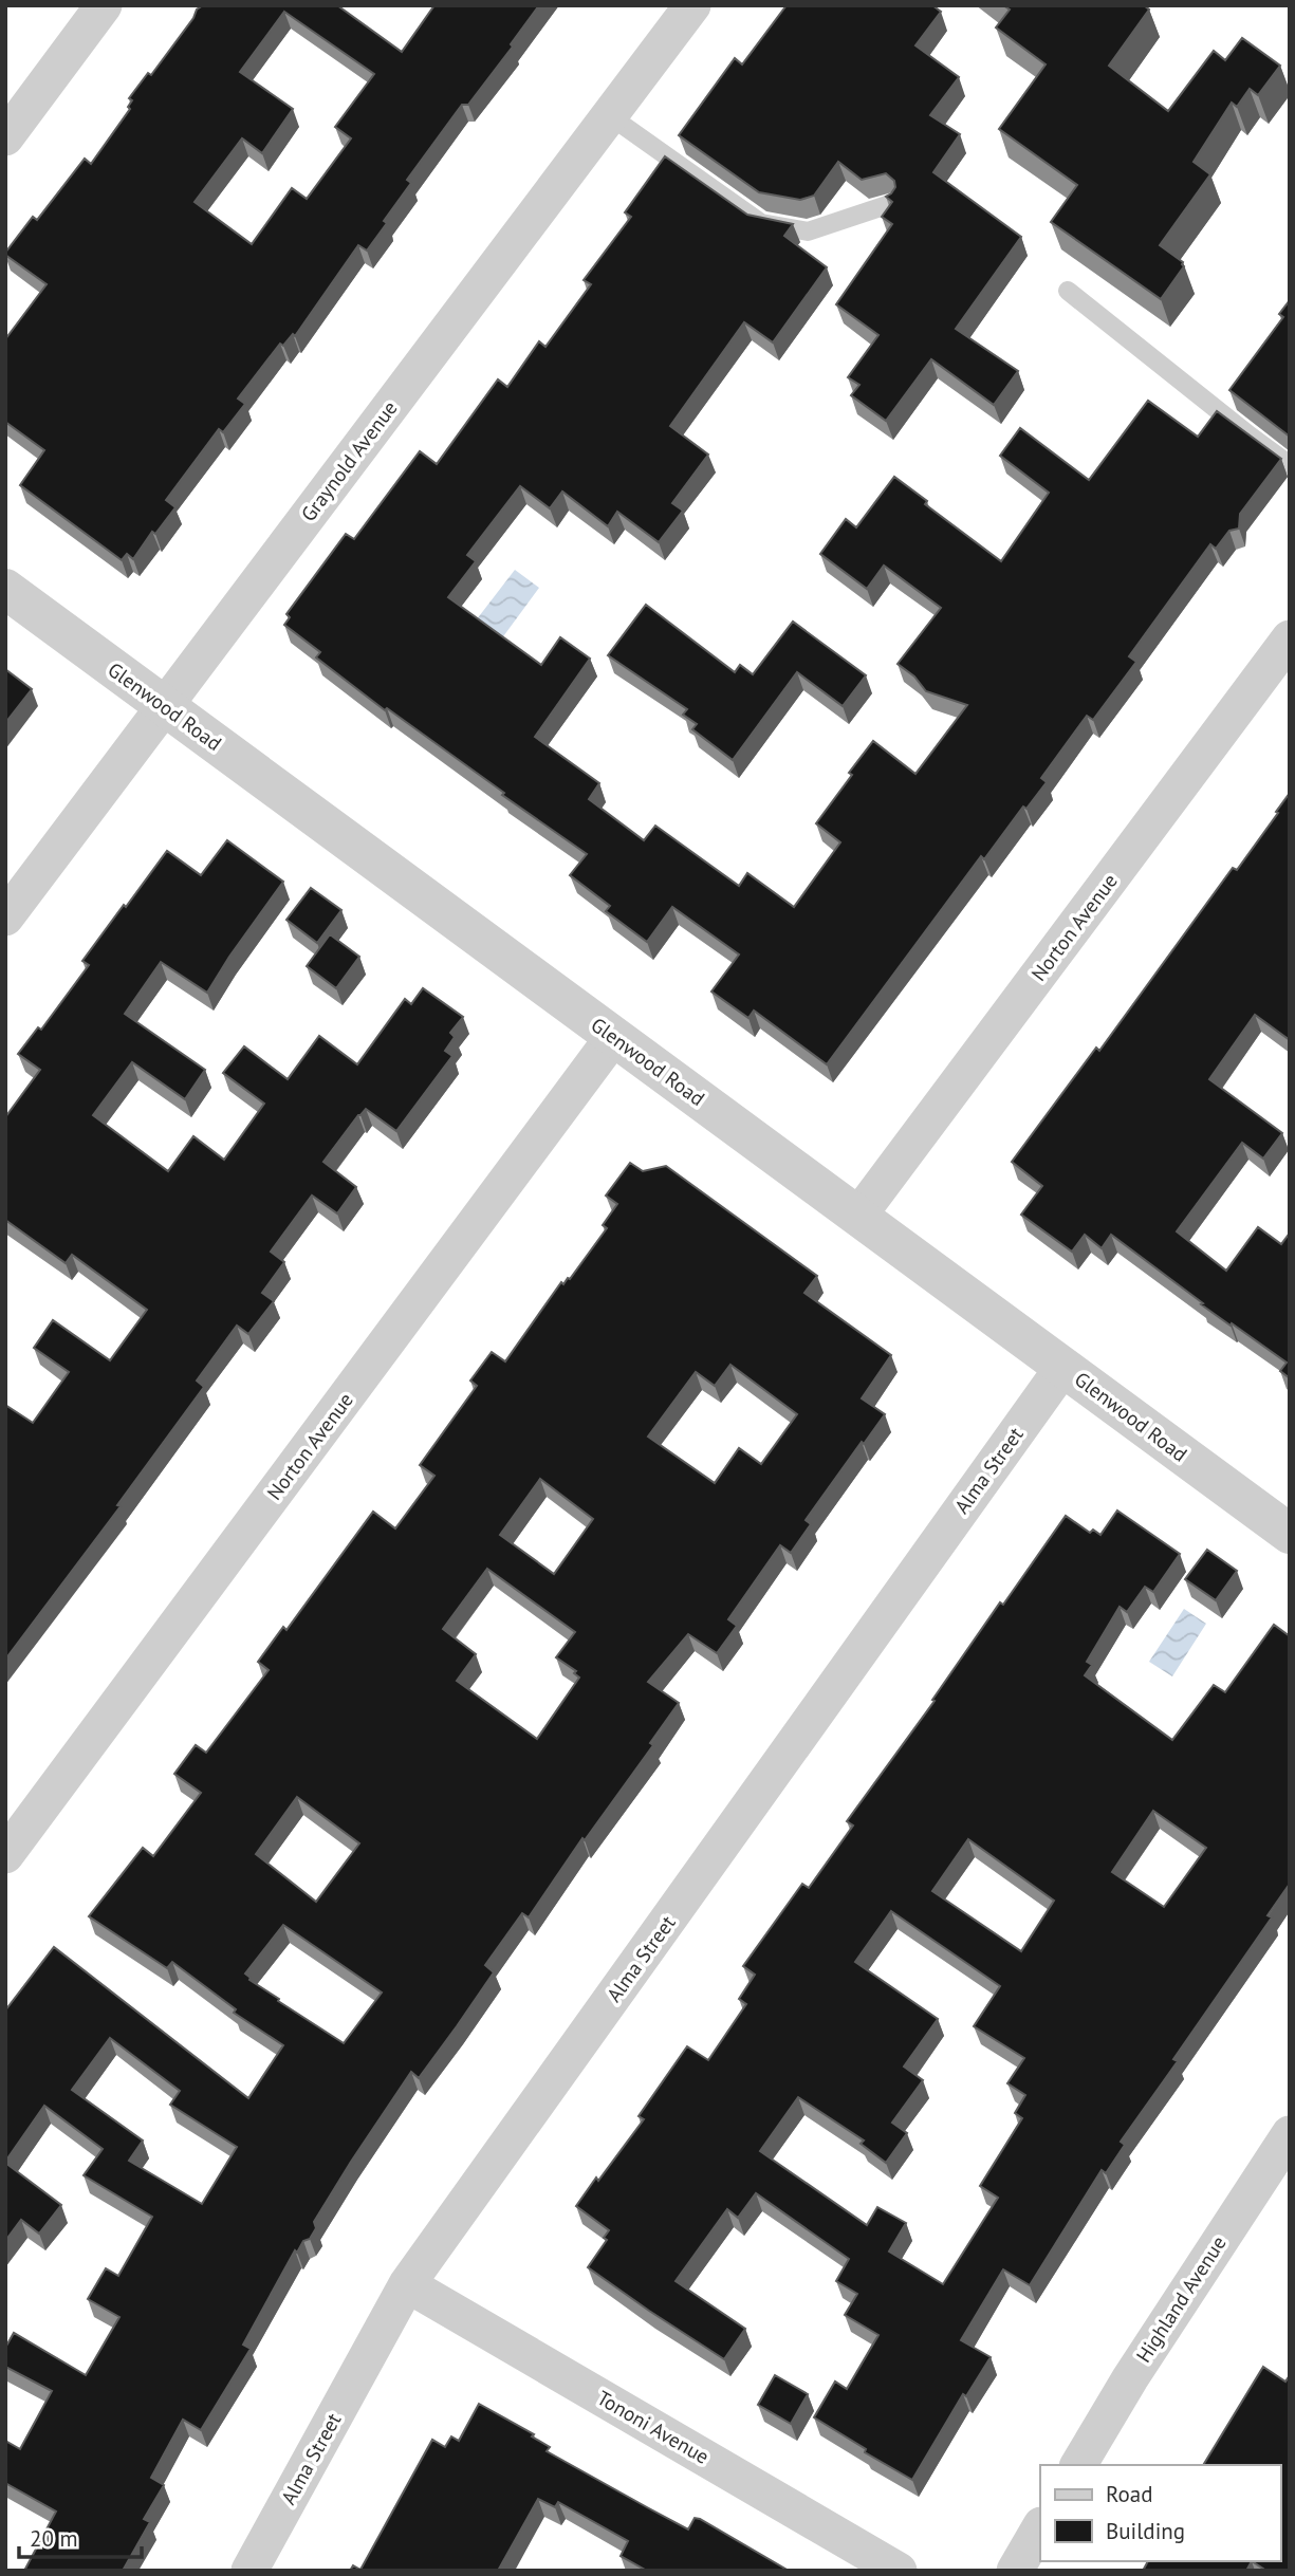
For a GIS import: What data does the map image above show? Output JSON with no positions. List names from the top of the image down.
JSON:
{
  "streets": {
    "street": [
      "Graynold Avenue",
      "Glenwood Road",
      "Norton Avenue",
      "Alma Street",
      "Highland Avenue",
      "Tononi Avenue"
    ]
  },
  "crossings": [
    ["Graynold Avenue", "Glenwood Road"],
    ["Glenwood Road", "Norton Avenue"],
    ["Glenwood Road", "Alma Street"],
    ["Alma Street", "Tononi Avenue"]
  ],
  "legend": ["Road", "Building"],
  "scale_bar": "20 m"
}
